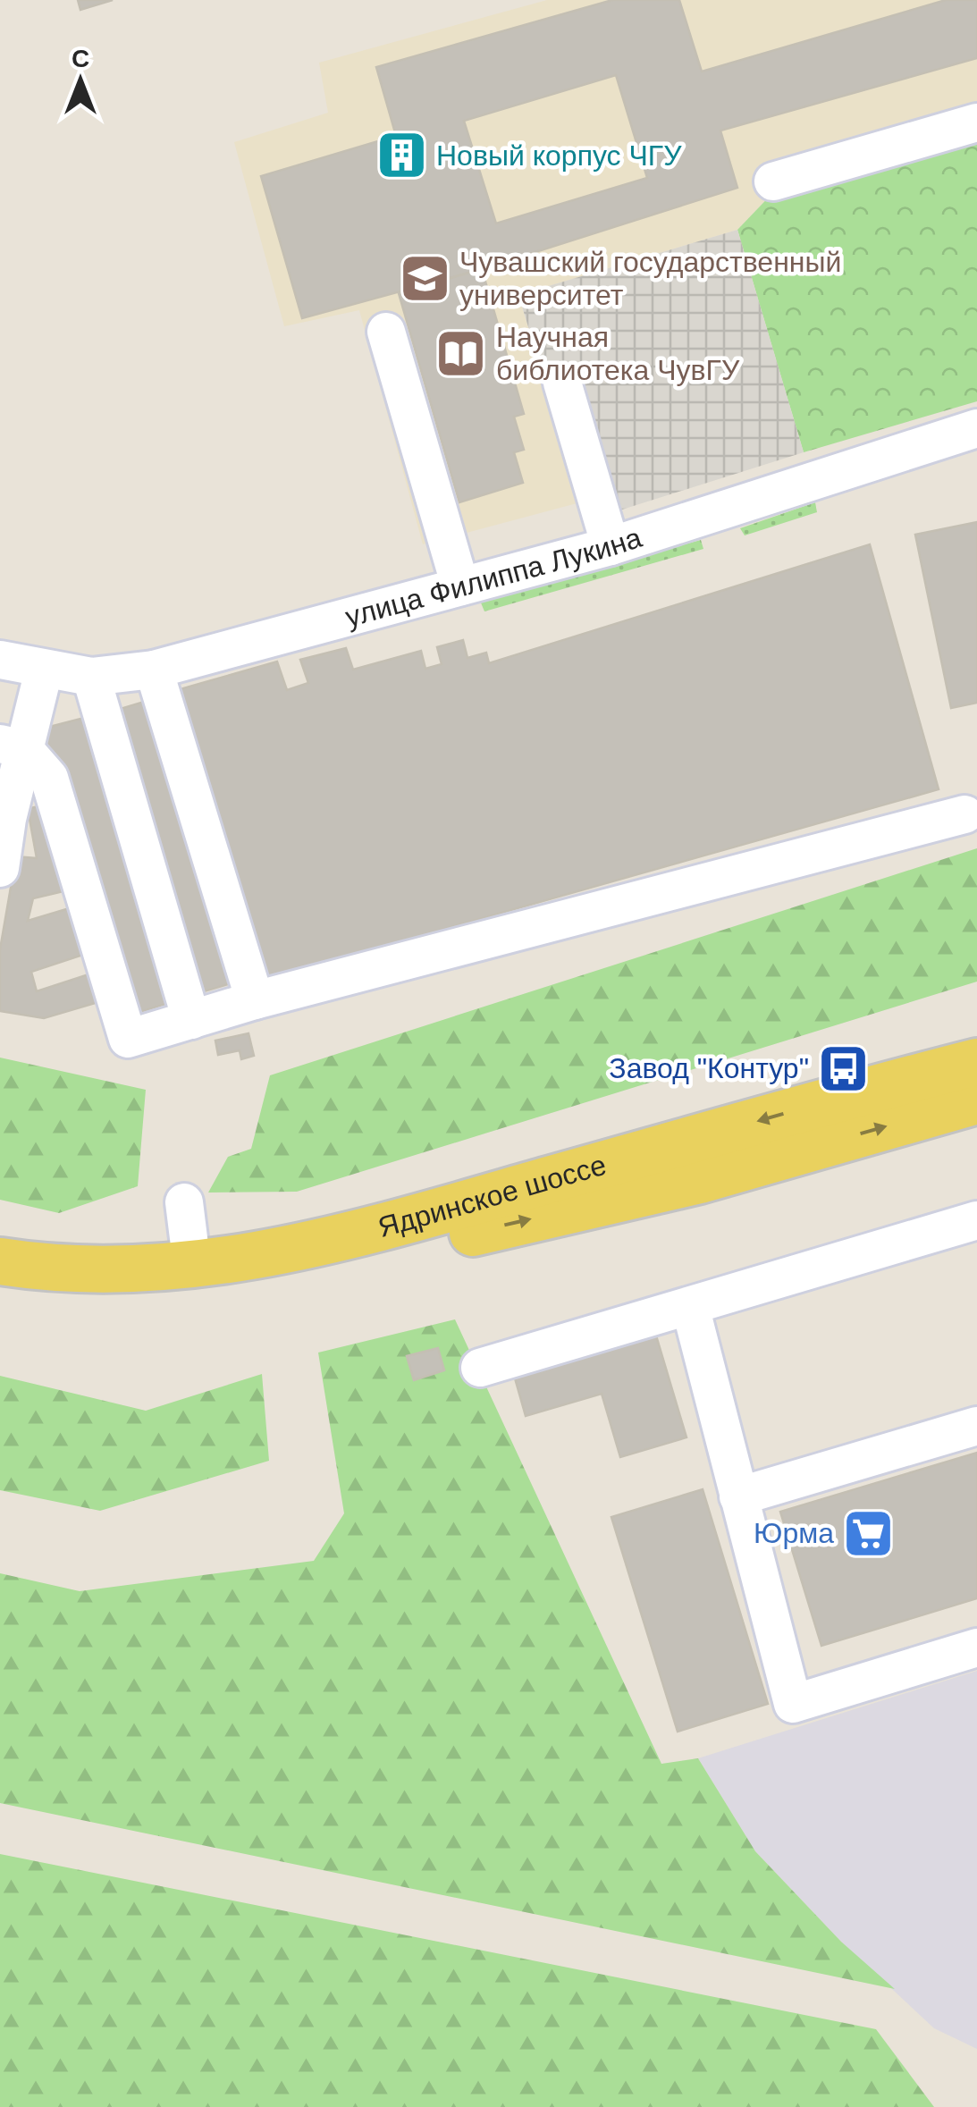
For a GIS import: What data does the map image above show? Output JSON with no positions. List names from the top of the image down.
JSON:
{
  "streets": {
    "main road": ["Ядринское шоссе"],
    "street": ["улица Филиппа Лукина"]
  },
  "places": {
    "building": ["Новый корпус ЧГУ"],
    "school or university": ["Чувашский государственный университет"],
    "library": ["Научная библиотека ЧувГУ"],
    "bus stop": ["Завод \"Контур\""],
    "supermarket": ["Юрма"]
  },
  "north": "top"
}
